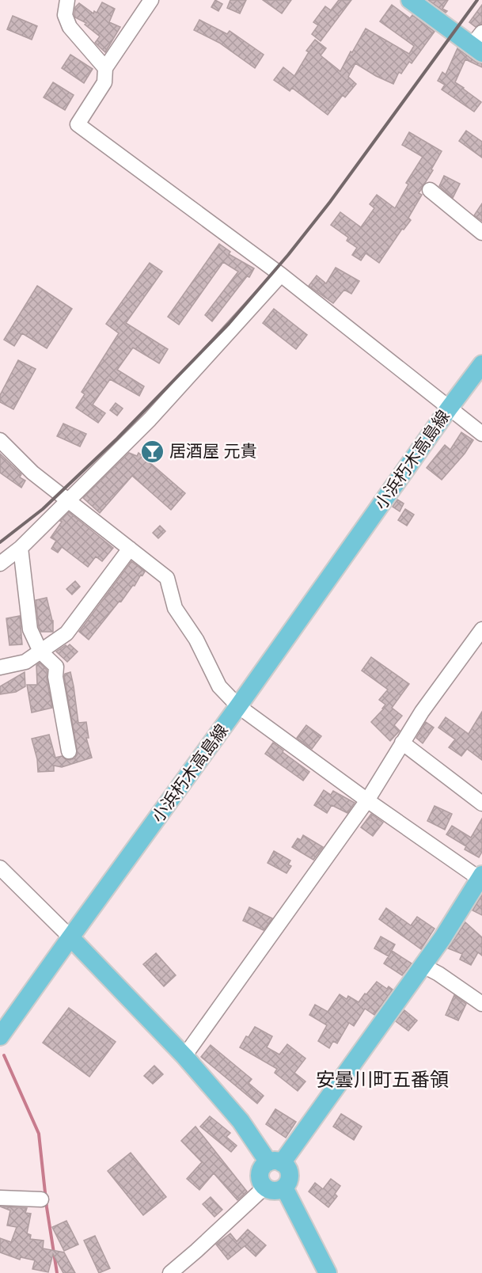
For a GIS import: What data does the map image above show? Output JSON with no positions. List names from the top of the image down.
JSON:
{
  "streets": {
    "main road": ["小浜朽木高島線"]
  },
  "districts": ["安曇川町五番領"],
  "places": {
    "bar": ["居酒屋 元貴"]
  }
}
